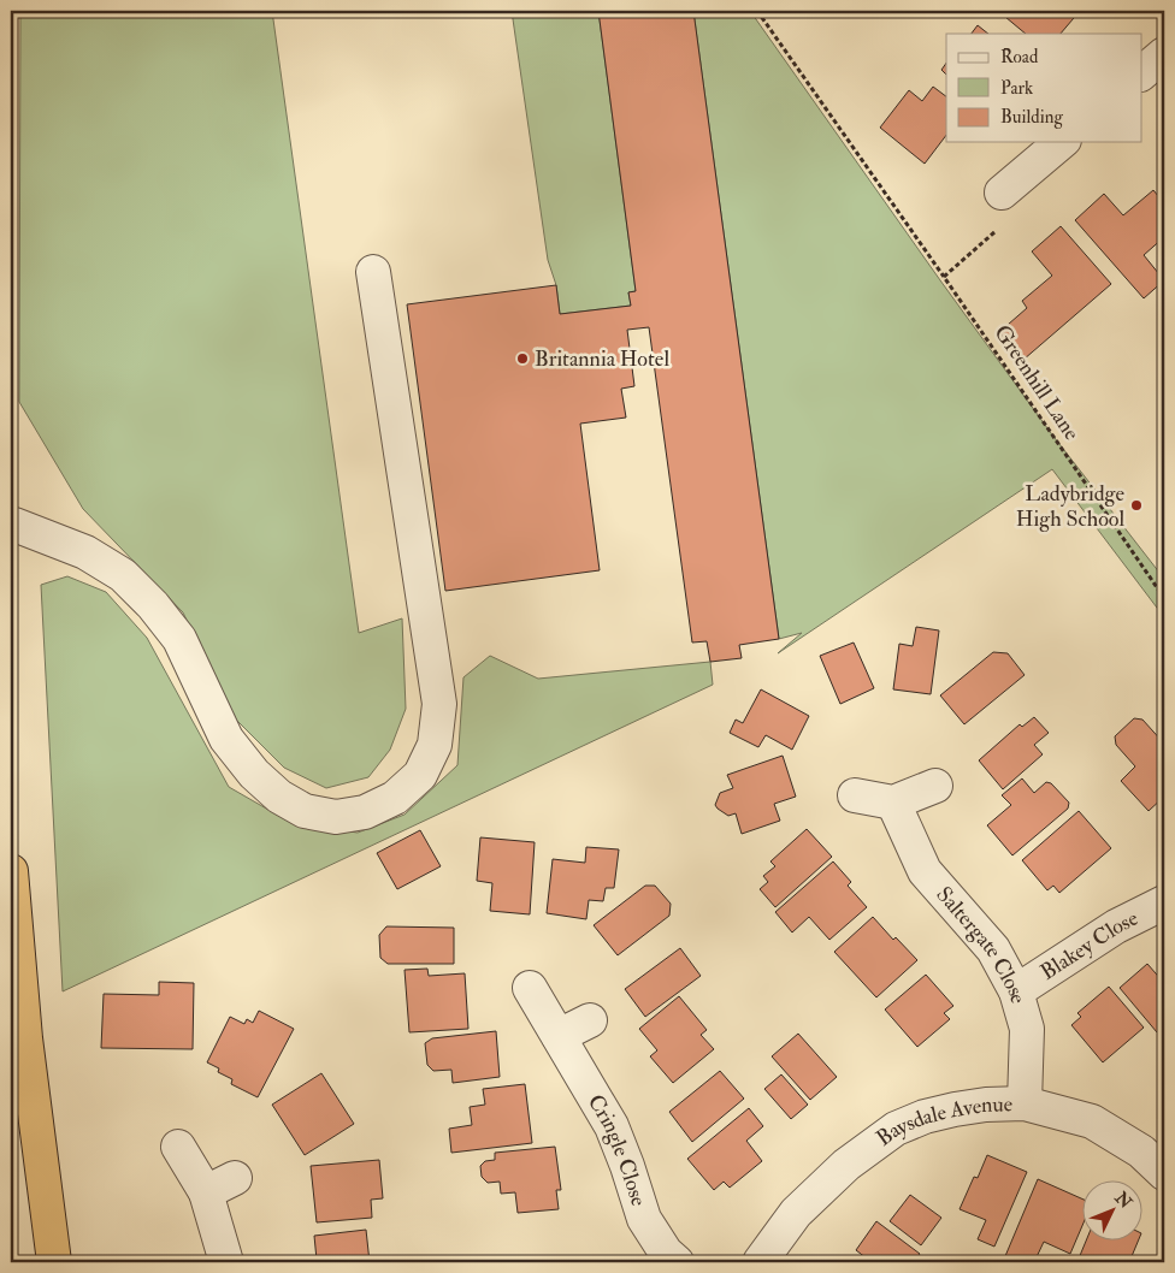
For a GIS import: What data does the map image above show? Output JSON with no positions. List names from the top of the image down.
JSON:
{
  "streets": {
    "street": [
      "Blakey Close",
      "Saltergate Close",
      "Baysdale Avenue",
      "Cringle Close"
    ],
    "path": ["Greenhill Lane"]
  },
  "crossings": [
    ["Blakey Close", "Saltergate Close"],
    ["Saltergate Close", "Baysdale Avenue"]
  ],
  "places": ["Britannia Hotel", "Ladybridge High School"],
  "legend": ["Road", "Park", "Building"],
  "north": "top right"
}
